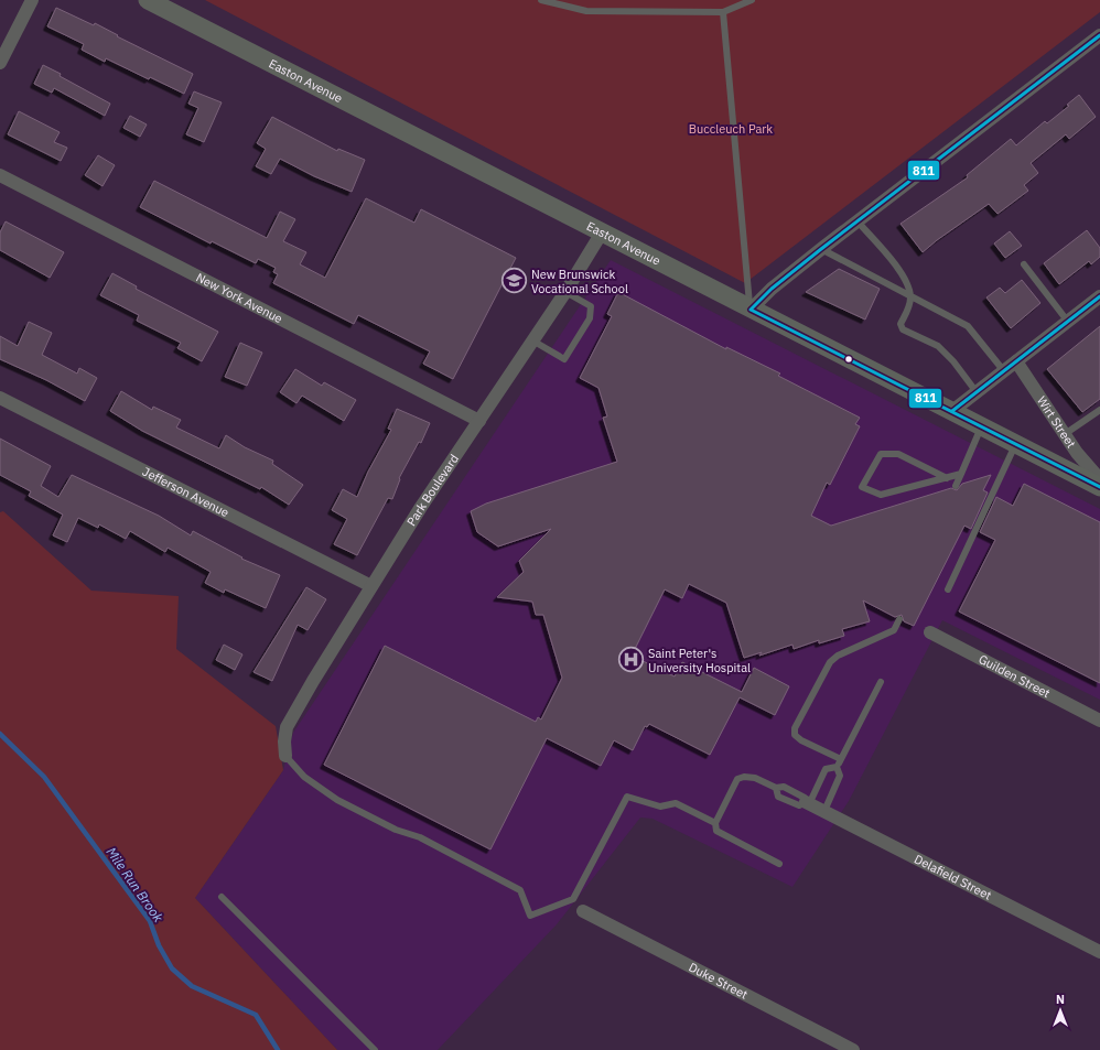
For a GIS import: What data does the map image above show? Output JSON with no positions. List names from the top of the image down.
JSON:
{
  "streets": {
    "street": [
      "Easton Avenue",
      "New York Avenue",
      "Wirt Street",
      "Park Boulevard",
      "Jefferson Avenue",
      "Guilden Street",
      "Delafield Street",
      "Duke Street"
    ]
  },
  "crossings": [
    ["Easton Avenue", "Park Boulevard"],
    ["New York Avenue", "Park Boulevard"],
    ["Park Boulevard", "Jefferson Avenue"]
  ],
  "water": ["Mile Run Brook"],
  "parks": ["Buccleuch Park"],
  "places": {
    "school or university": ["New Brunswick Vocational School"],
    "hospital": ["Saint Peter's University Hospital"]
  },
  "lines": ["transit line 811"],
  "north": "top"
}
